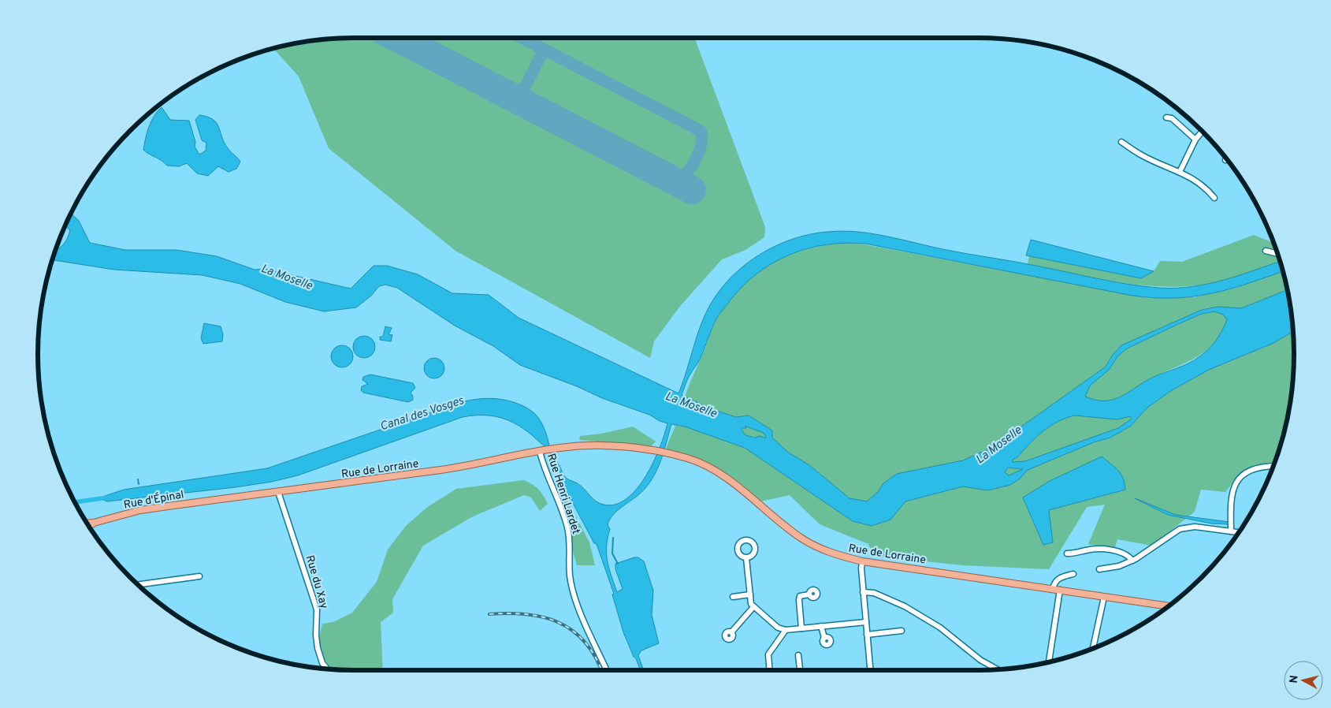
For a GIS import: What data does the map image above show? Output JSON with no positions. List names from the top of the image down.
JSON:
{
  "streets": {
    "main road": ["Rue de Lorraine", "Rue d'Épinal"],
    "street": ["Rue Henri Lardet", "Rue du Xay"]
  },
  "crossings": [
    ["Rue de Lorraine", "Rue Henri Lardet"],
    ["Rue de Lorraine", "Rue d'Épinal"],
    ["Rue de Lorraine", "Rue du Xay"]
  ],
  "water": ["La Moselle", "Canal des Vosges"],
  "north": "left"
}
